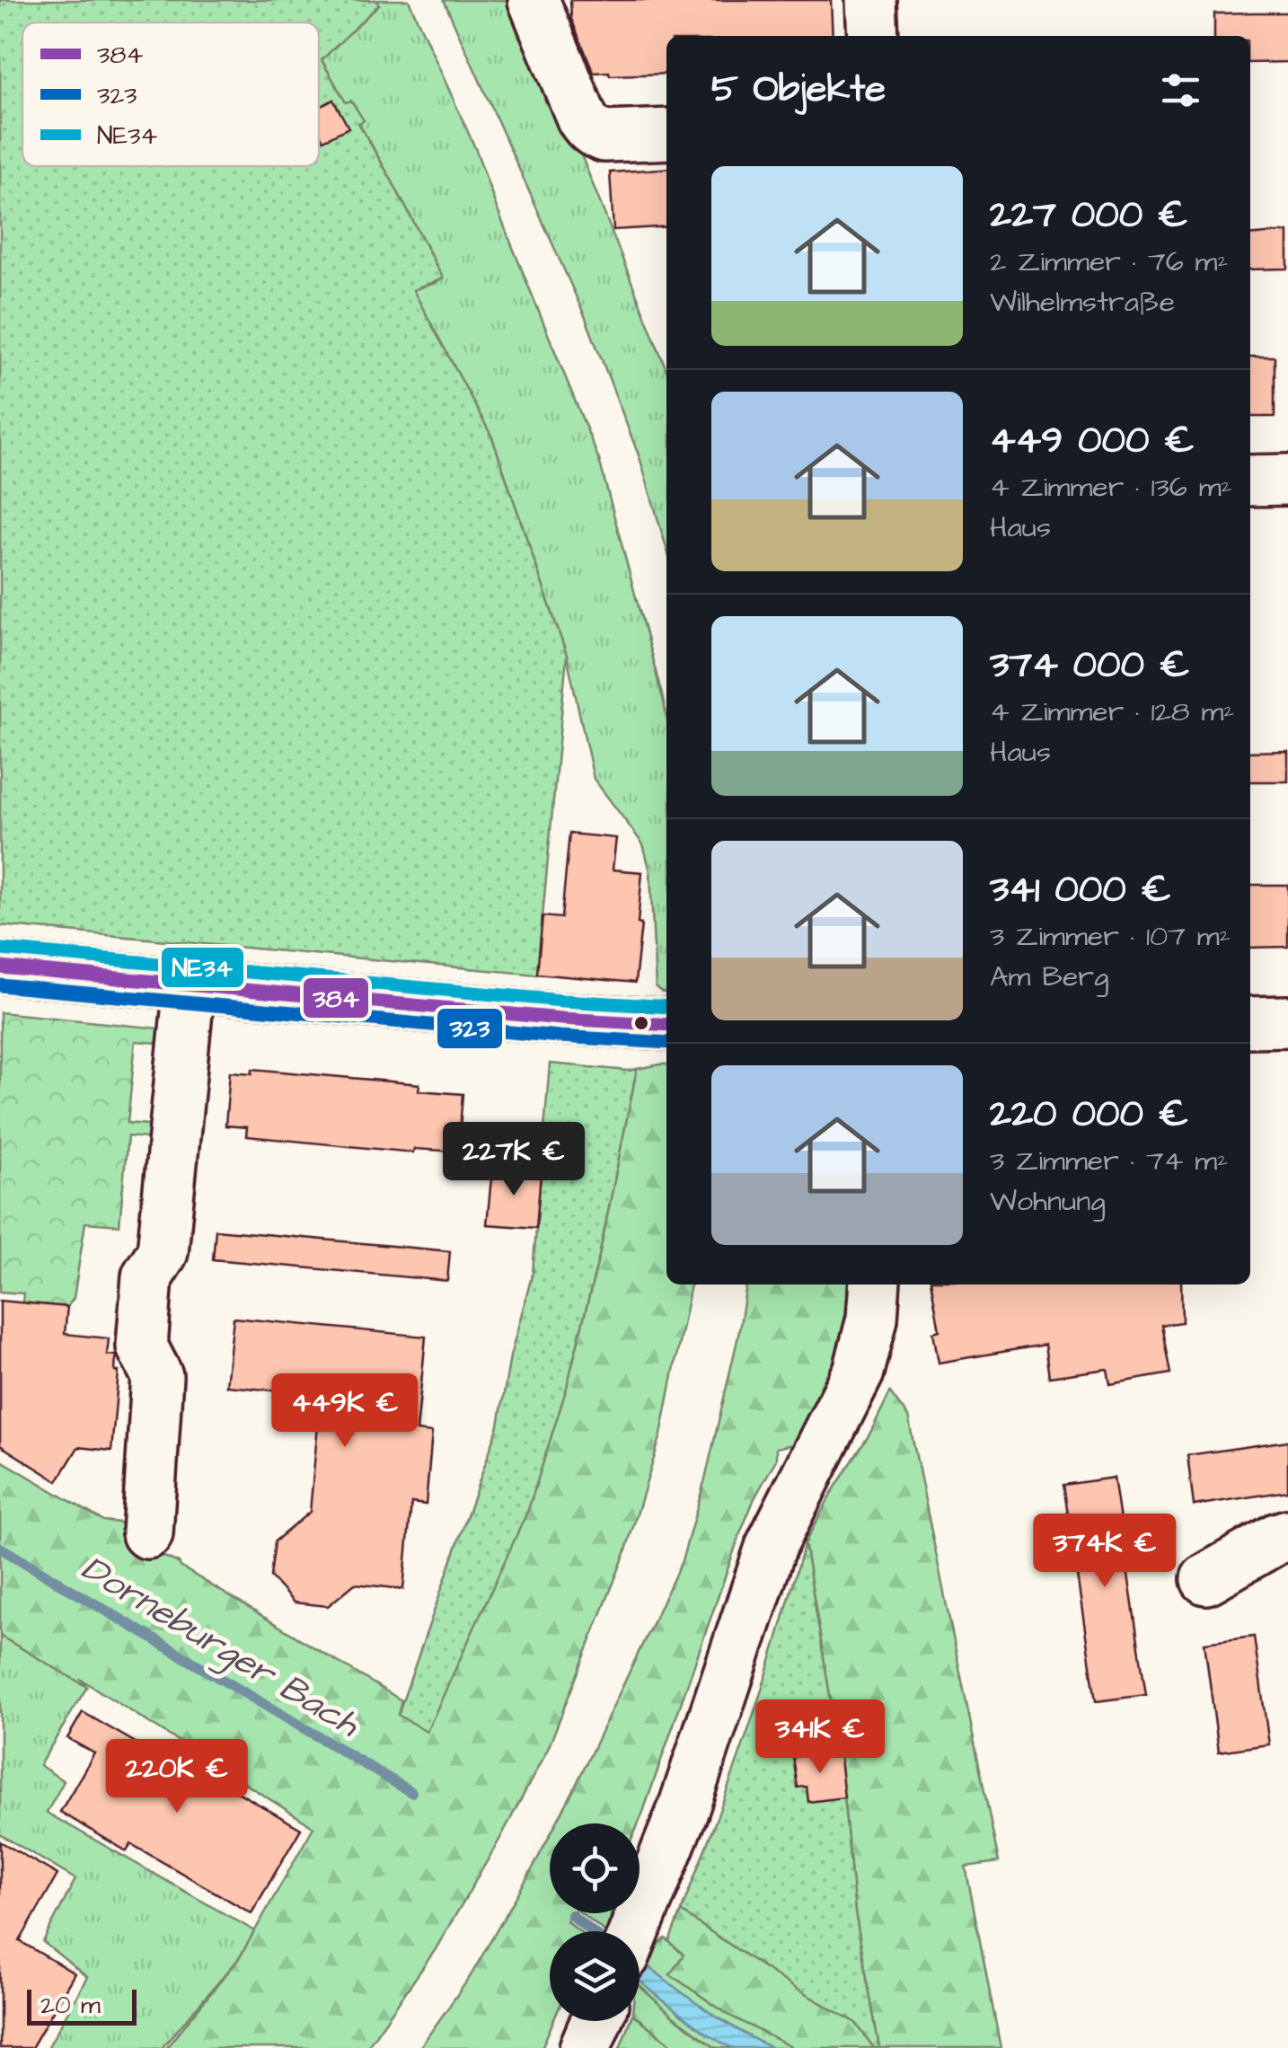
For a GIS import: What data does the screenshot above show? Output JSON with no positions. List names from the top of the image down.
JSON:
{
  "water": ["Dorneburger Bach"],
  "lines": ["transit line NE34", "transit line 384", "transit line 323"],
  "legend": ["384", "323", "NE34"],
  "scale_bar": "20 m",
  "page": {
    "heading": "5 Objekte",
    "list": [
      {
        "name": "227 000 €",
        "note": "2 Zimmer · 76 m² · Wilhelmstraße"
      },
      {
        "name": "449 000 €",
        "note": "4 Zimmer · 136 m² · Haus"
      },
      {
        "name": "374 000 €",
        "note": "4 Zimmer · 128 m² · Haus"
      },
      {
        "name": "341 000 €",
        "note": "3 Zimmer · 107 m² · Am Berg"
      },
      {
        "name": "220 000 €",
        "note": "3 Zimmer · 74 m² · Wohnung"
      }
    ],
    "price": [
      "227K €",
      "449K €",
      "374K €",
      "341K €",
      "220K €"
    ],
    "scale": "20 m"
  }
}
